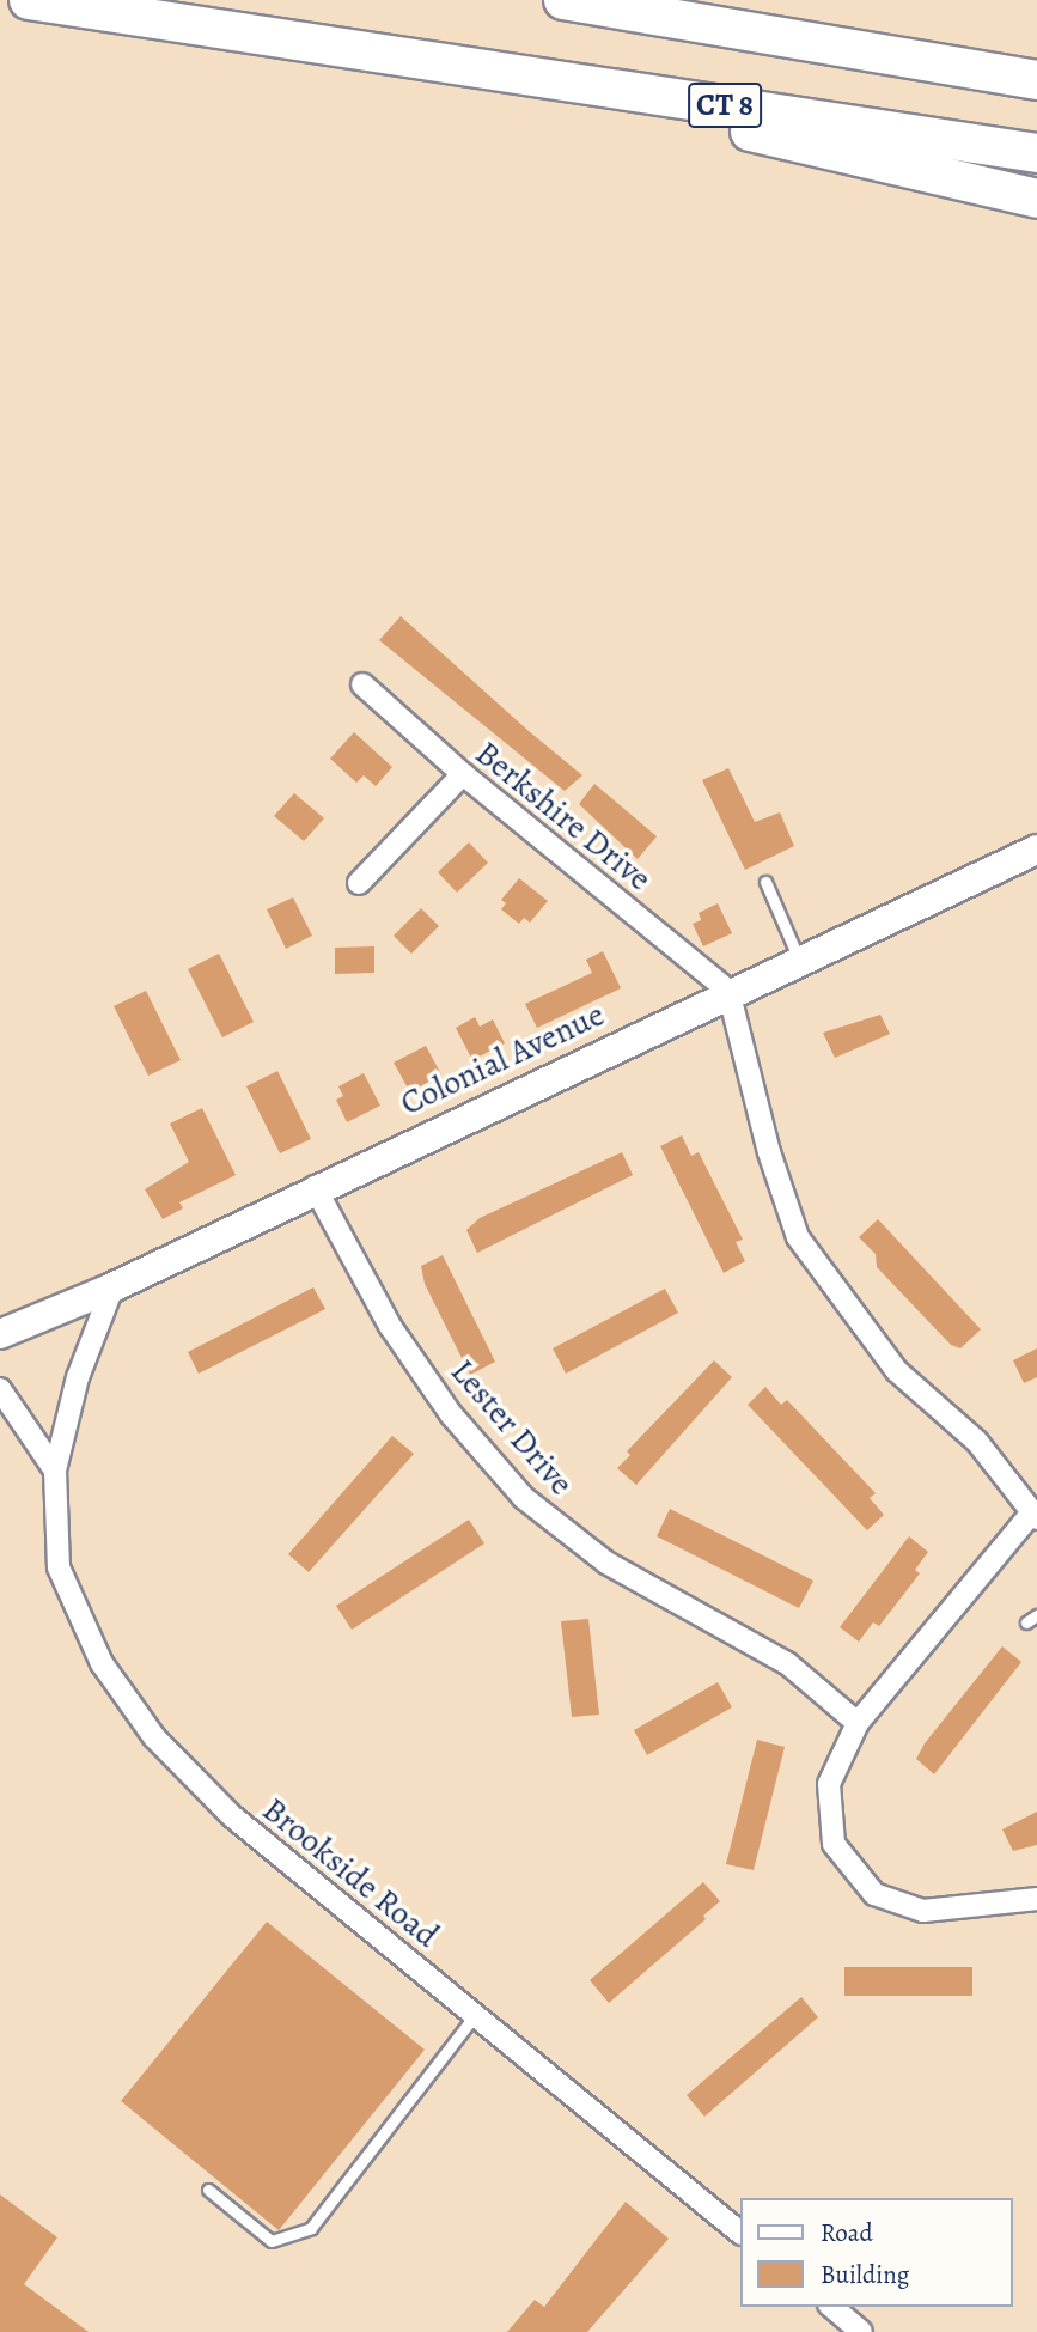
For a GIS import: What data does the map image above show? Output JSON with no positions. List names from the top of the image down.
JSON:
{
  "streets": {
    "highway": ["CT 8"],
    "street": [
      "Berkshire Drive",
      "Colonial Avenue",
      "Lester Drive",
      "Brookside Road"
    ]
  },
  "crossings": [
    ["Berkshire Drive", "Colonial Avenue"],
    ["Colonial Avenue", "Lester Drive"],
    ["Colonial Avenue", "Brookside Road"]
  ],
  "legend": ["Road", "Building"]
}
